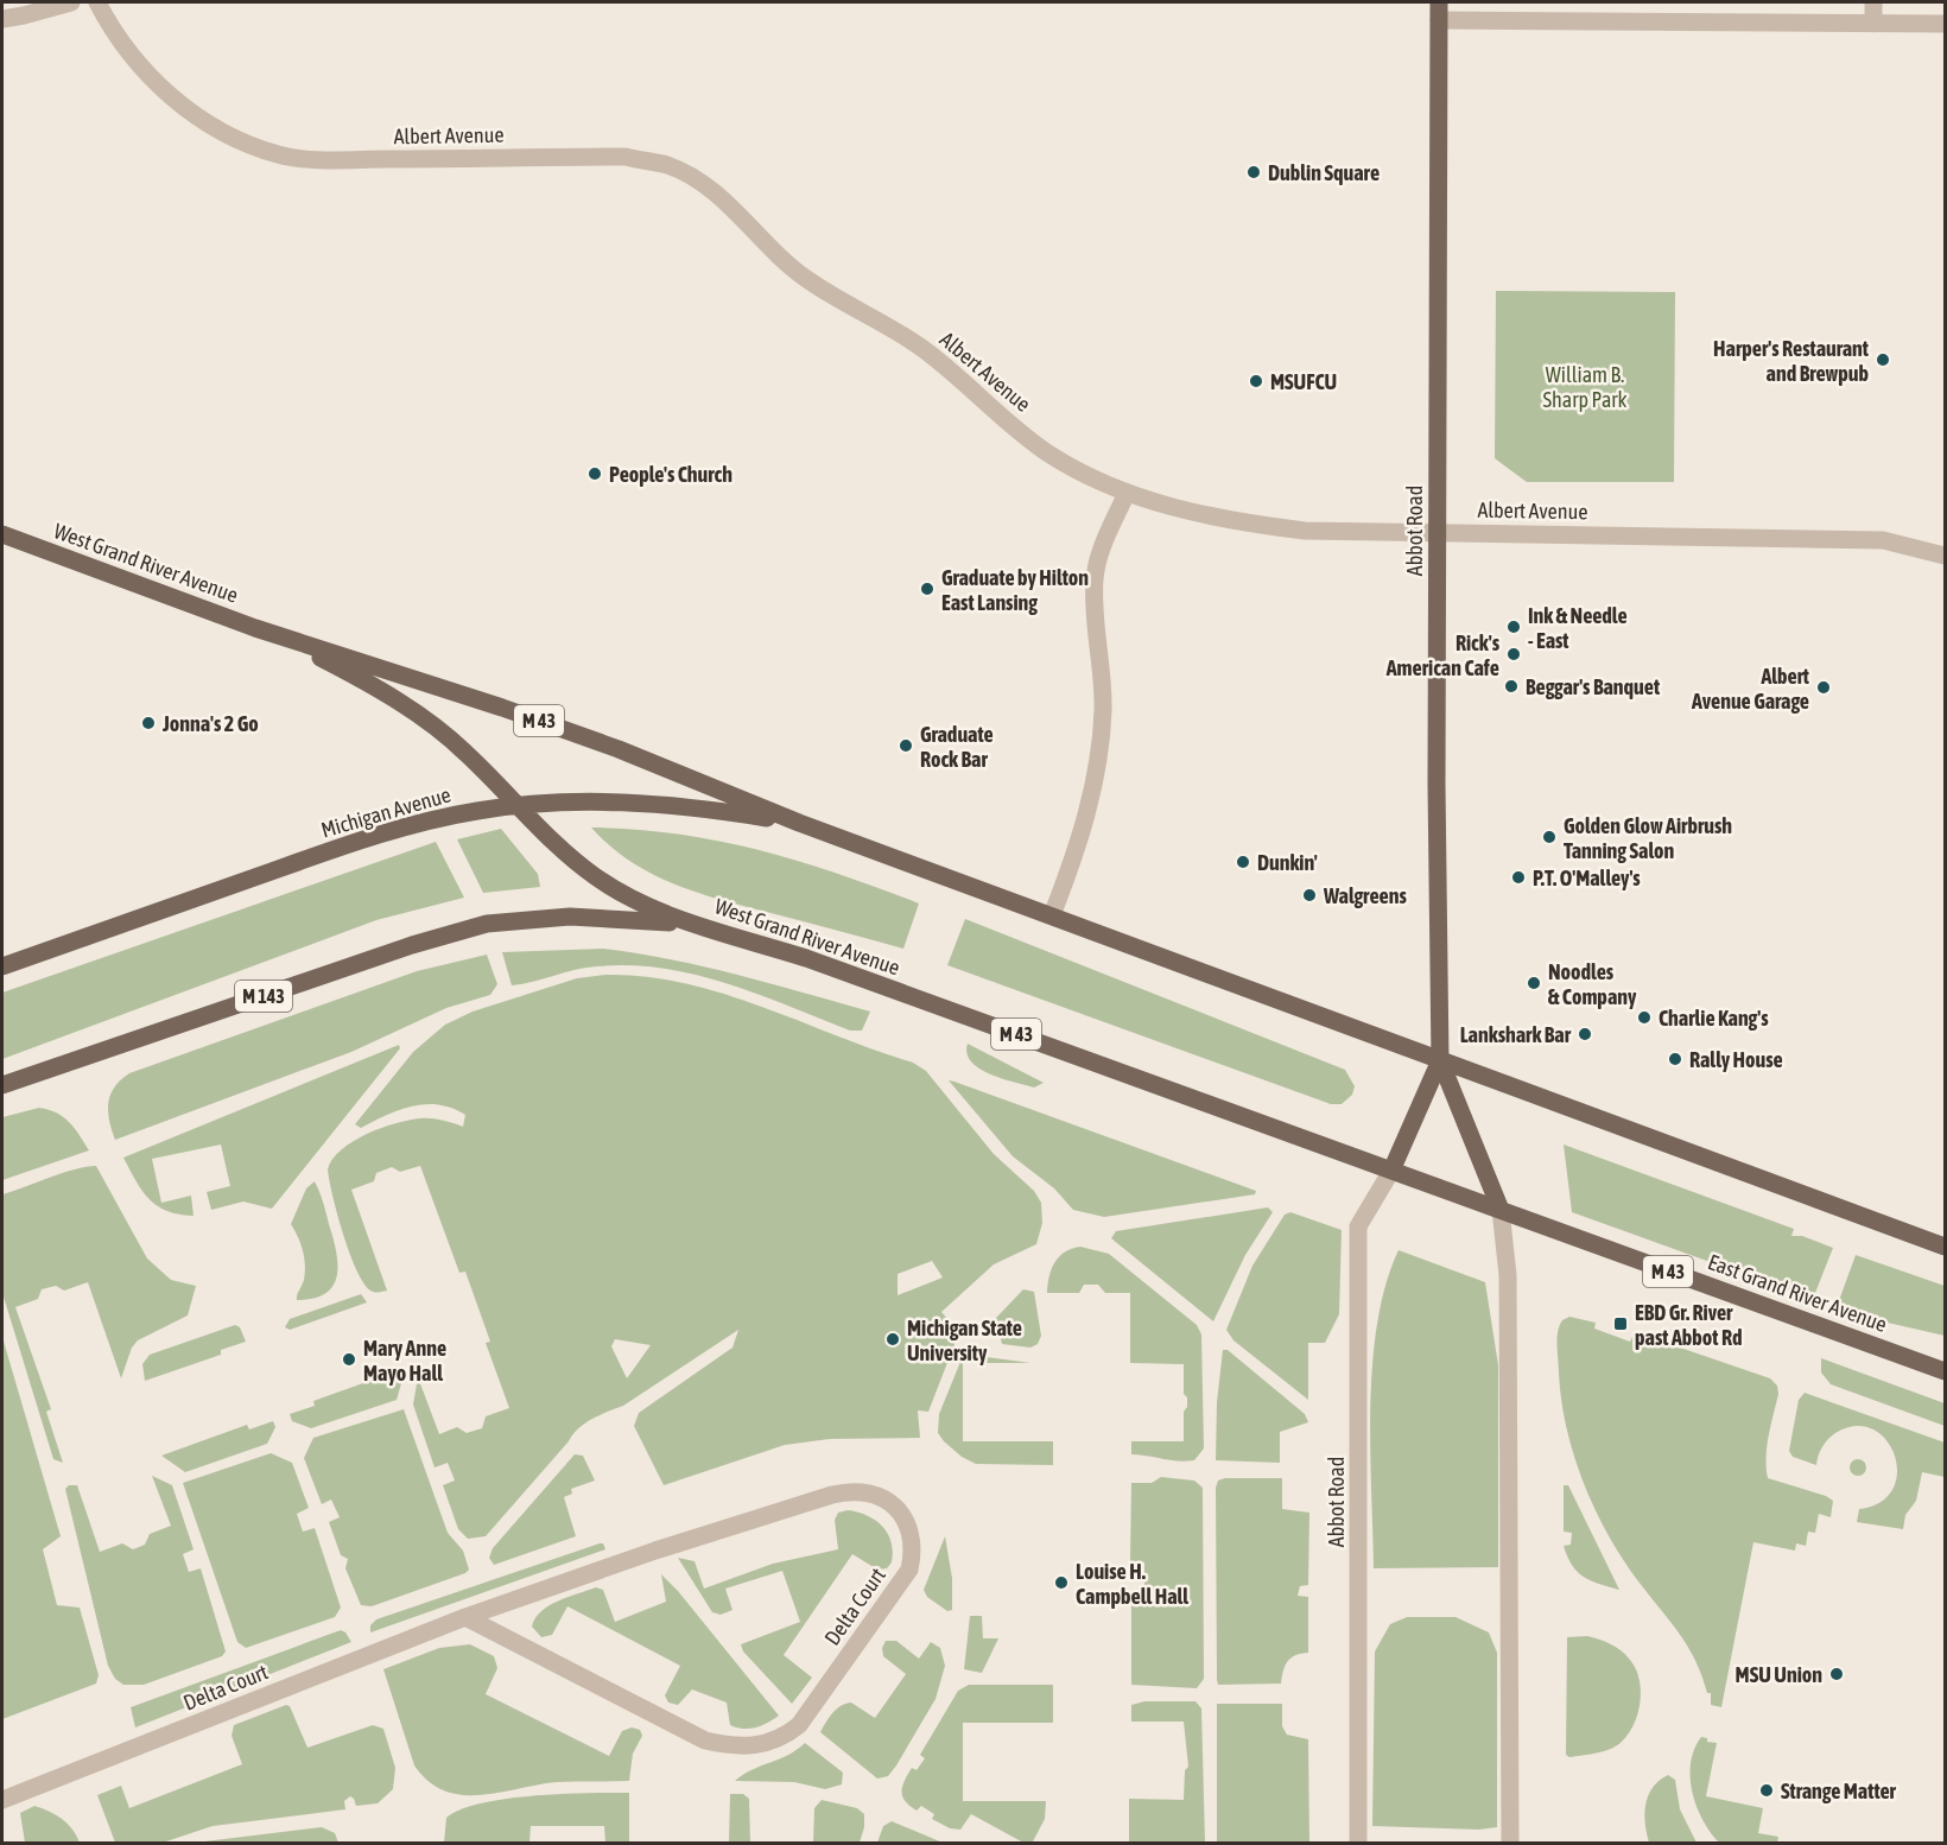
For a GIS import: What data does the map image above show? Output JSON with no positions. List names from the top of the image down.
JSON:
{
  "streets": {
    "main road": [
      "Abbot Road",
      "West Grand River Avenue",
      "M 43",
      "Michigan Avenue",
      "M 143",
      "East Grand River Avenue"
    ],
    "street": ["Albert Avenue", "Delta Court"]
  },
  "crossings": [
    ["Albert Avenue", "Abbot Road"],
    ["Abbot Road", "West Grand River Avenue"],
    ["Abbot Road", "M 43"],
    ["Abbot Road", "East Grand River Avenue"],
    ["West Grand River Avenue", "M 43"],
    ["West Grand River Avenue", "Michigan Avenue"],
    ["West Grand River Avenue", "M 143"],
    ["West Grand River Avenue", "East Grand River Avenue"]
  ],
  "parks": ["William B. Sharp Park"],
  "places": {
    "other": [
      "Dublin Square",
      "Harper's Restaurant and Brewpub",
      "MSUFCU",
      "People's Church",
      "Graduate by Hilton East Lansing",
      "Ink & Needle - East",
      "Rick's American Cafe",
      "Beggar's Banquet",
      "Albert Avenue Garage",
      "Jonna's 2 Go",
      "Graduate Rock Bar",
      "Golden Glow Airbrush Tanning Salon",
      "Dunkin'",
      "P.T. O'Malley's",
      "Walgreens",
      "Noodles & Company",
      "Charlie Kang's",
      "Lankshark Bar",
      "Rally House",
      "Michigan State University",
      "Mary Anne Mayo Hall",
      "Louise H. Campbell Hall",
      "MSU Union",
      "Strange Matter"
    ],
    "transit": ["EBD Gr. River past Abbot Rd"]
  }
}
